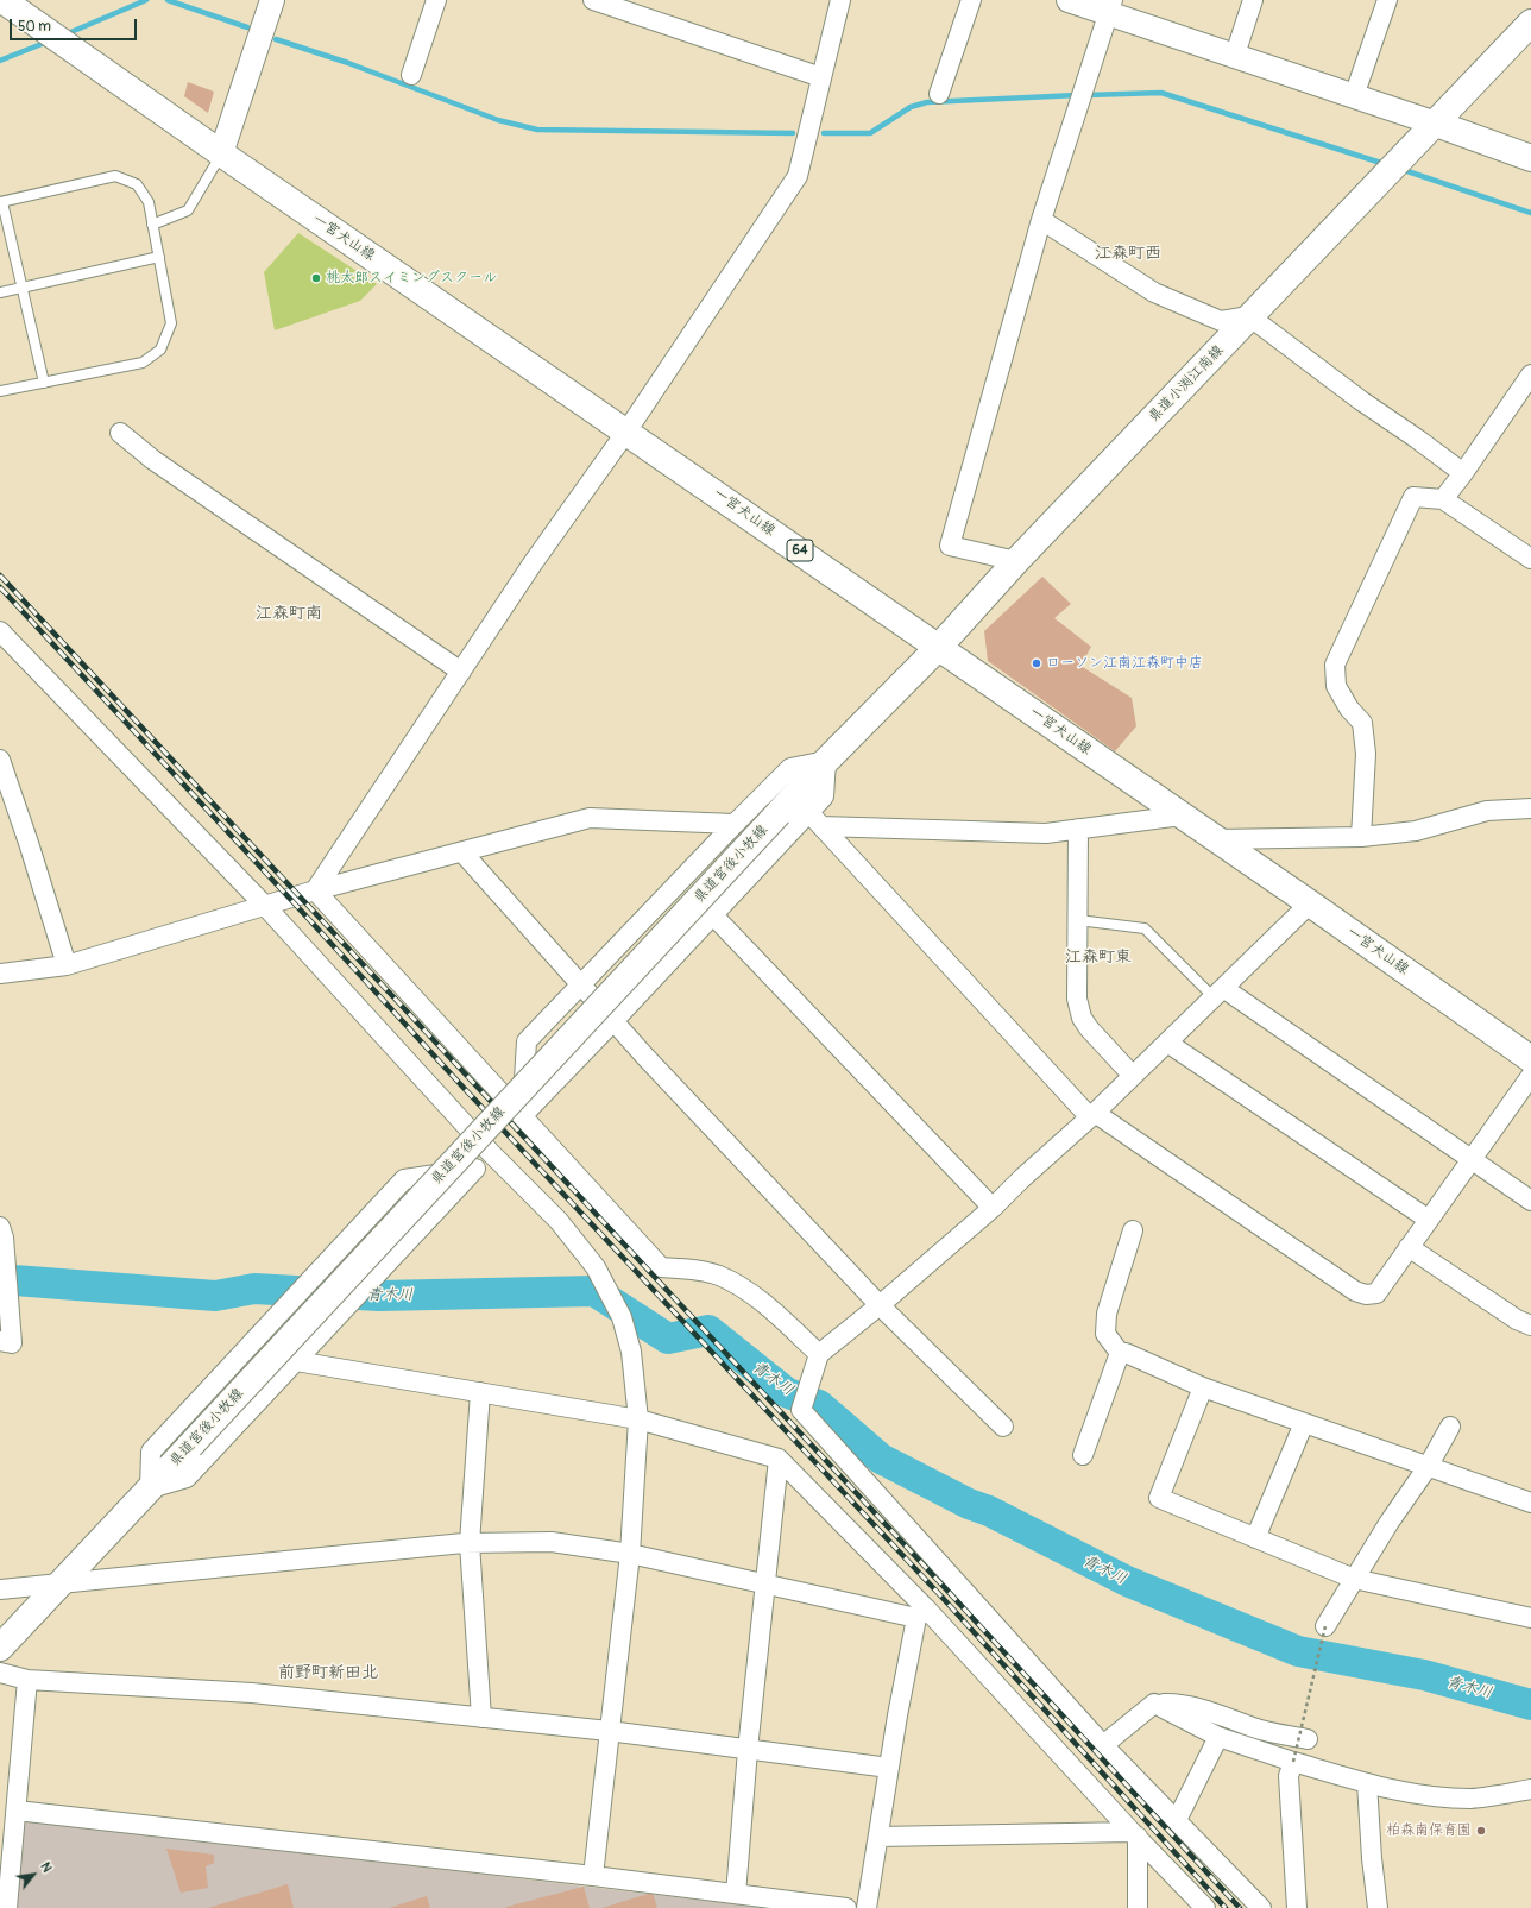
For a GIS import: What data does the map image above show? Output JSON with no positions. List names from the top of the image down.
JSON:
{
  "streets": {
    "main road": [
      "一宮犬山線",
      "県道小渕江南線",
      "64",
      "県道宮後小牧線"
    ]
  },
  "crossings": [
    ["一宮犬山線", "県道小渕江南線"],
    ["一宮犬山線", "県道宮後小牧線"],
    ["県道小渕江南線", "県道宮後小牧線"]
  ],
  "districts": [
    "江森町西",
    "江森町南",
    "江森町東",
    "前野町新田北"
  ],
  "water": ["青木川"],
  "places": ["桃太郎スイミングスクール", "ローソン江南江森町中店", "柏森南保育園"],
  "scale_bar": "50 m",
  "north": "top right"
}
